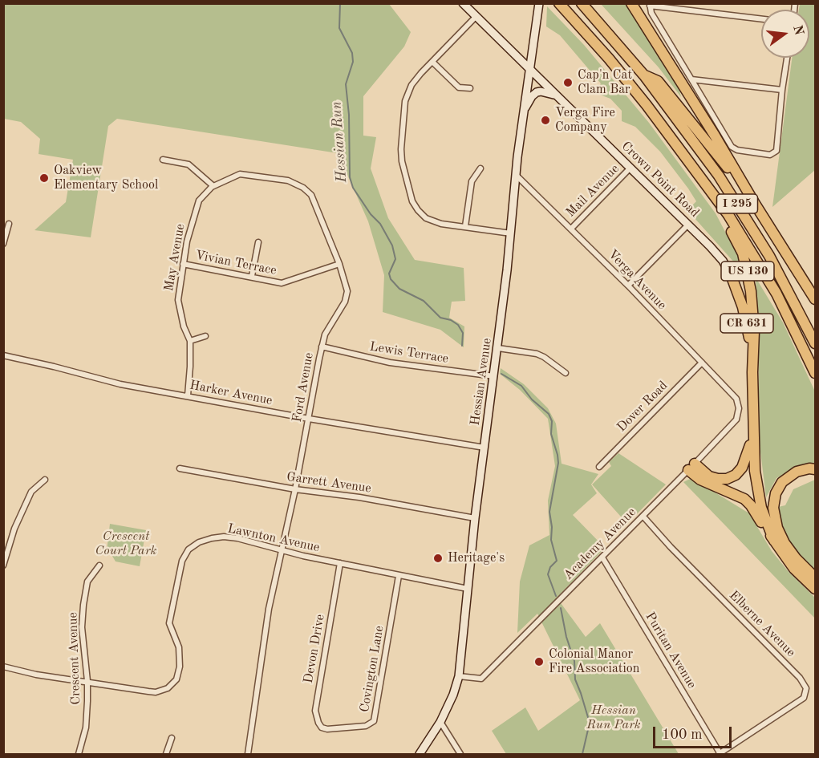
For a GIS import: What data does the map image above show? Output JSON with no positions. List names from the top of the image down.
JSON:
{
  "streets": {
    "highway": ["I 295", "US 130", "CR 631"],
    "main road": ["Crown Point Road", "Hessian Avenue"],
    "street": [
      "Mail Avenue",
      "May Avenue",
      "Vivian Terrace",
      "Verga Avenue",
      "Lewis Terrace",
      "Ford Avenue",
      "Harker Avenue",
      "Dover Road",
      "Garrett Avenue",
      "Lawnton Avenue",
      "Academy Avenue",
      "Elberne Avenue",
      "Devon Drive",
      "Puritan Avenue",
      "Crescent Avenue",
      "Covington Lane"
    ]
  },
  "crossings": [
    ["Crown Point Road", "Mail Avenue"],
    ["Crown Point Road", "CR 631"],
    ["Crown Point Road", "Hessian Avenue"],
    ["Mail Avenue", "Verga Avenue"],
    ["I 295", "US 130"],
    ["May Avenue", "Vivian Terrace"],
    ["May Avenue", "Ford Avenue"],
    ["May Avenue", "Harker Avenue"],
    ["Vivian Terrace", "Ford Avenue"],
    ["US 130", "CR 631"],
    ["Verga Avenue", "Hessian Avenue"],
    ["Verga Avenue", "Dover Road"],
    ["Verga Avenue", "Academy Avenue"],
    ["Lewis Terrace", "Hessian Avenue"],
    ["Lewis Terrace", "Ford Avenue"],
    ["Hessian Avenue", "Harker Avenue"],
    ["Hessian Avenue", "Garrett Avenue"],
    ["Hessian Avenue", "Lawnton Avenue"],
    ["Hessian Avenue", "Academy Avenue"],
    ["Ford Avenue", "Harker Avenue"],
    ["Ford Avenue", "Garrett Avenue"],
    ["Ford Avenue", "Lawnton Avenue"],
    ["Lawnton Avenue", "Devon Drive"],
    ["Lawnton Avenue", "Crescent Avenue"],
    ["Lawnton Avenue", "Covington Lane"],
    ["Academy Avenue", "Elberne Avenue"],
    ["Academy Avenue", "Puritan Avenue"],
    ["Elberne Avenue", "Puritan Avenue"],
    ["Devon Drive", "Covington Lane"]
  ],
  "water": ["Hessian Run"],
  "parks": ["Crescent Court Park", "Hessian Run Park"],
  "places": [
    "Cap'n Cat Clam Bar",
    "Verga Fire Company",
    "Oakview Elementary School",
    "Heritage's",
    "Colonial Manor Fire Association"
  ],
  "scale_bar": "100 m",
  "north": "right"
}
